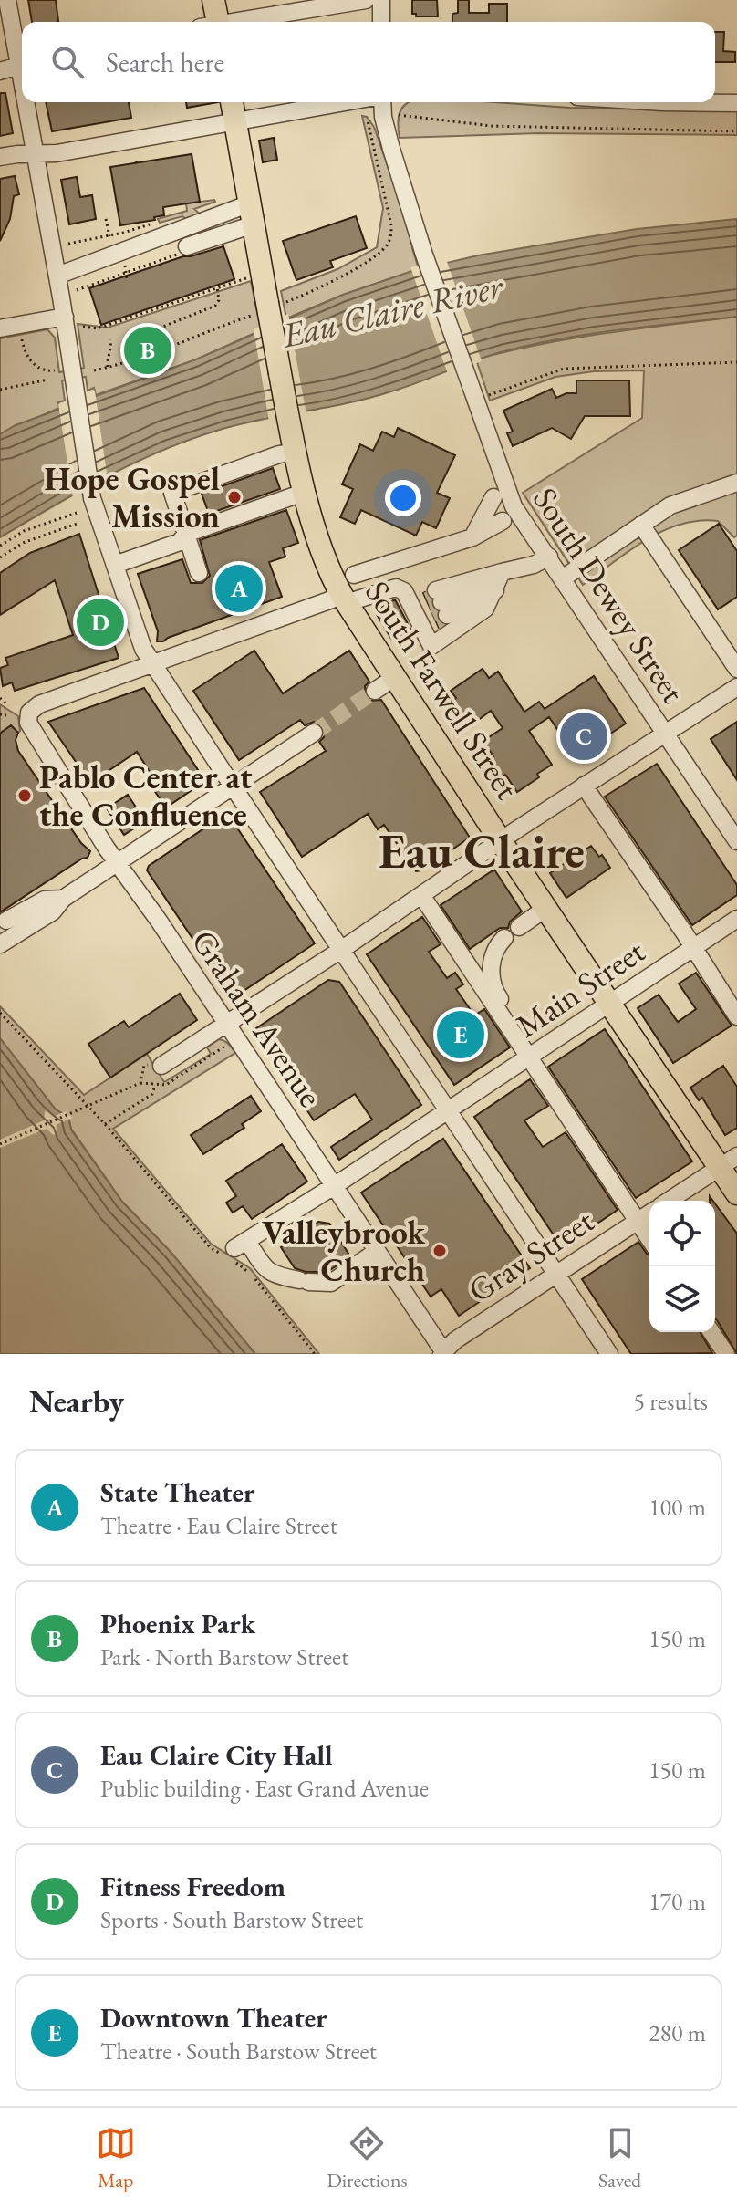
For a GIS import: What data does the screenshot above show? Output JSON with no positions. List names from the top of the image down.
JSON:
{
  "streets": {
    "main road": ["South Farwell Street"],
    "street": [
      "South Dewey Street",
      "Main Street",
      "Graham Avenue",
      "Gray Street"
    ]
  },
  "crossings": [
    ["South Farwell Street", "Main Street"],
    ["Main Street", "Graham Avenue"],
    ["Graham Avenue", "Gray Street"]
  ],
  "districts": ["Eau Claire"],
  "water": ["Eau Claire River"],
  "places": ["Hope Gospel Mission", "Pablo Center at the Confluence", "Valleybrook Church"],
  "page": {
    "search": "Search here",
    "pins": [
      "B",
      "A",
      "D",
      "C",
      "E"
    ],
    "heading": ["Nearby", "5 results"],
    "list": [
      {
        "mark": "A",
        "name": "State Theater",
        "note": "Theatre · Eau Claire Street",
        "value": "100 m"
      },
      {
        "mark": "B",
        "name": "Phoenix Park",
        "note": "Park · North Barstow Street",
        "value": "150 m"
      },
      {
        "mark": "C",
        "name": "Eau Claire City Hall",
        "note": "Public building · East Grand Avenue",
        "value": "150 m"
      },
      {
        "mark": "D",
        "name": "Fitness Freedom",
        "note": "Sports · South Barstow Street",
        "value": "170 m"
      },
      {
        "mark": "E",
        "name": "Downtown Theater",
        "note": "Theatre · South Barstow Street",
        "value": "280 m"
      }
    ],
    "nav": ["Map", "Directions", "Saved"]
  }
}
